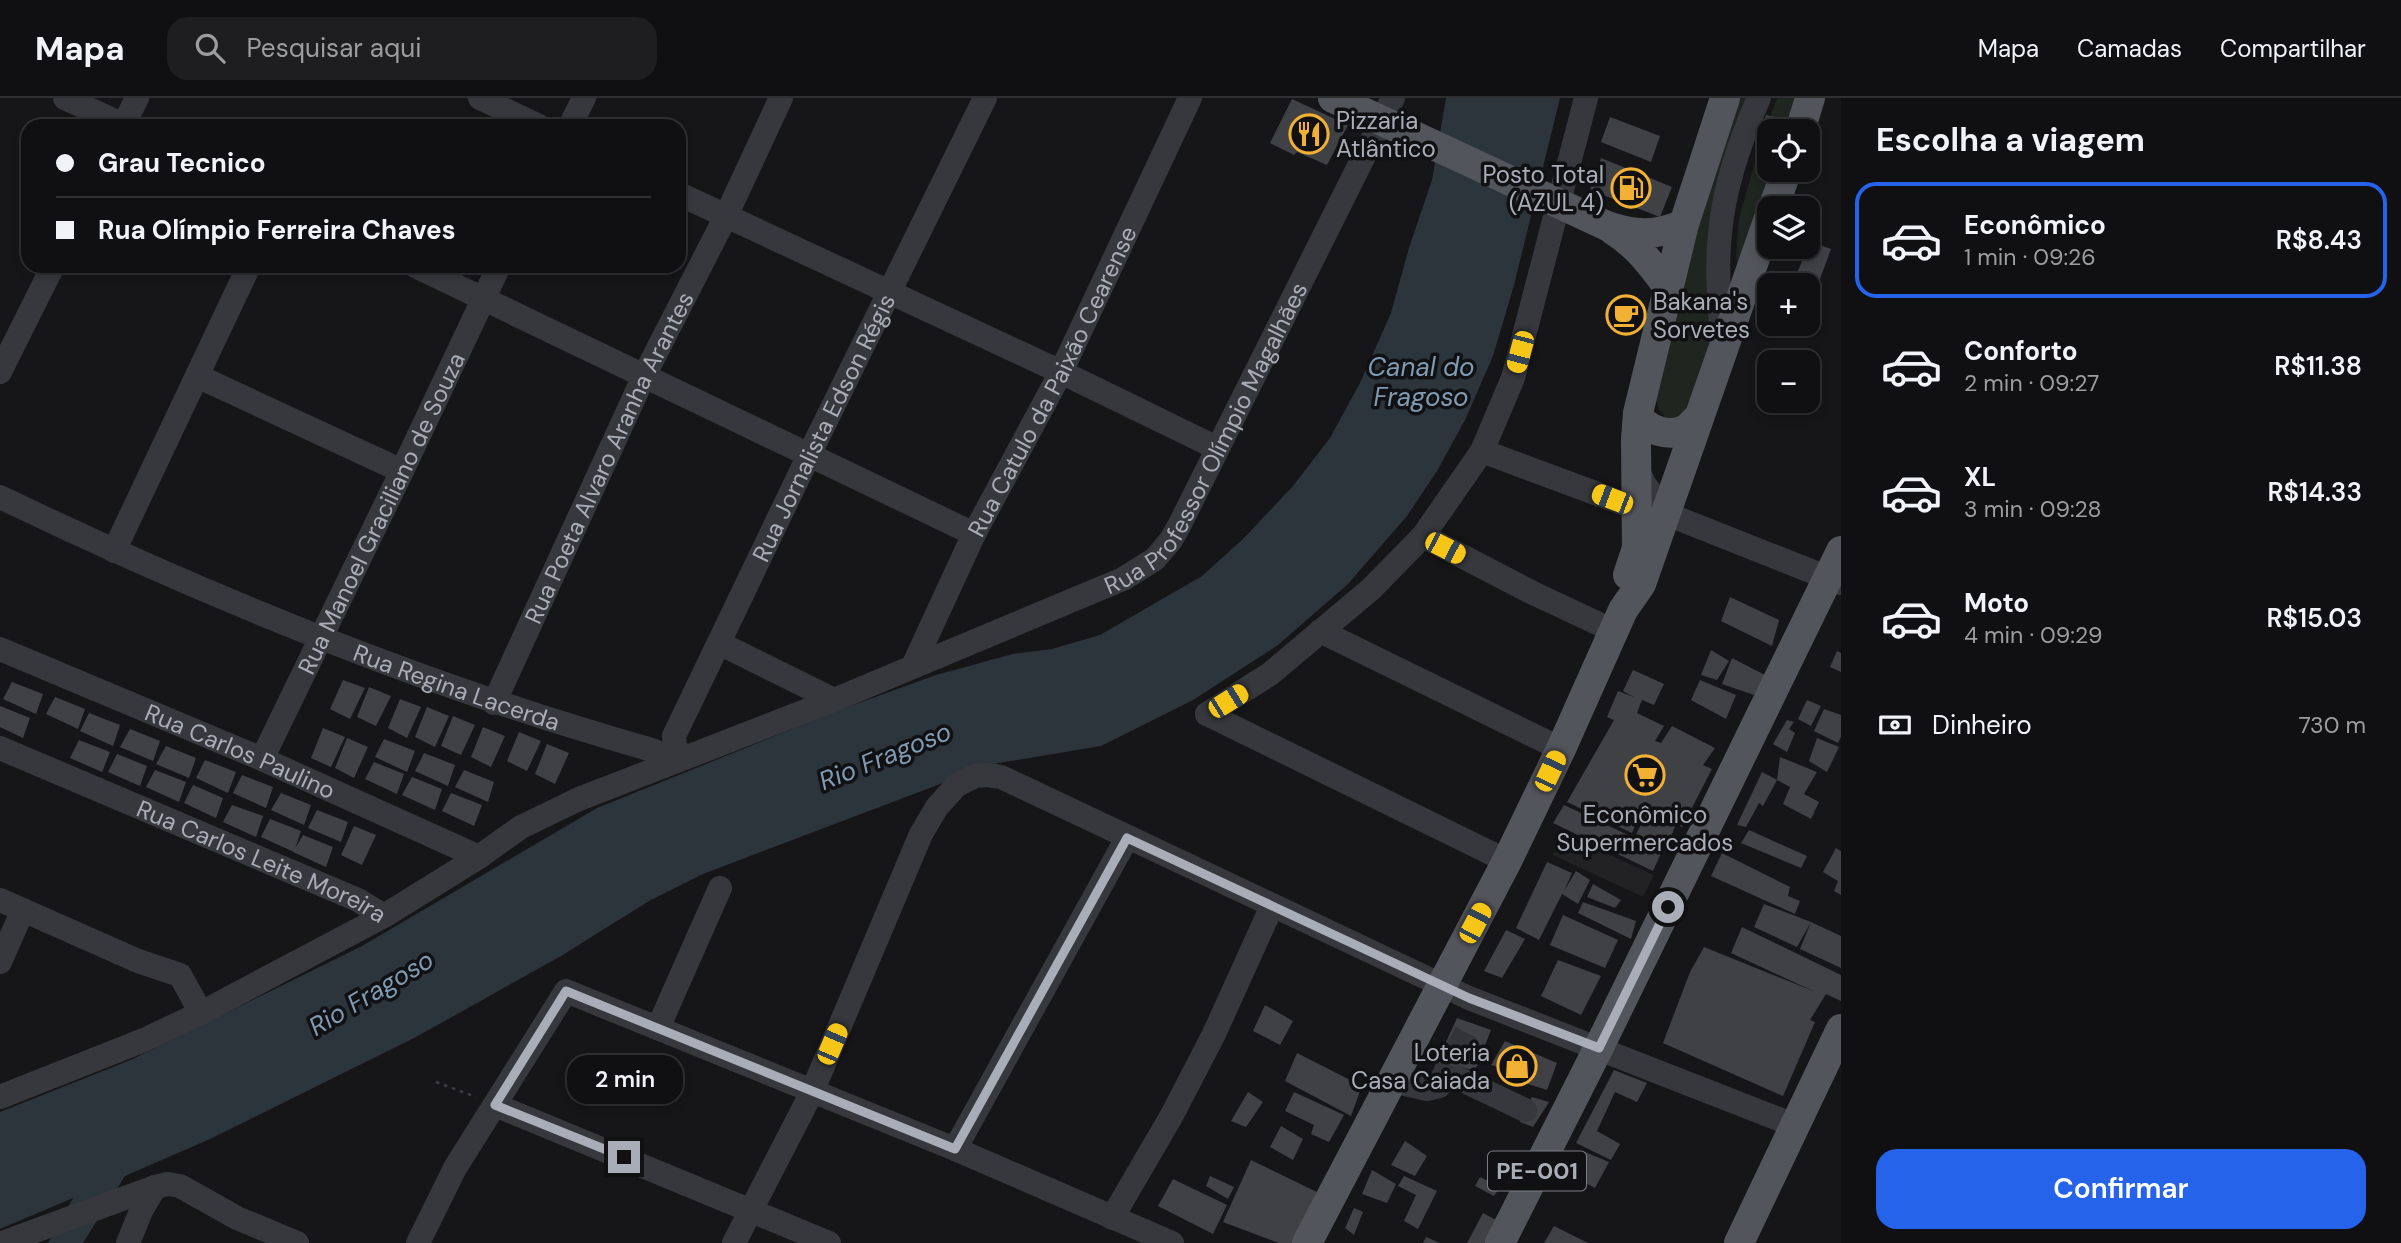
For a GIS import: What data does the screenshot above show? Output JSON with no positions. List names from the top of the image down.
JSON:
{
  "streets": {
    "main road": ["PE-001"],
    "street": [
      "Rua Catulo da Paixão Cearense",
      "Rua Jornalista Edson Régis",
      "Rua Professor Olímpio Magalhães",
      "Rua Poeta Alvaro Aranha Arantes",
      "Rua Manoel Graciliano de Souza",
      "Rua Regina Lacerda",
      "Rua Carlos Paulino",
      "Rua Carlos Leite Moreira"
    ]
  },
  "crossings": [
    ["Rua Catulo da Paixão Cearense", "Rua Professor Olímpio Magalhães"],
    ["Rua Jornalista Edson Régis", "Rua Regina Lacerda"],
    ["Rua Jornalista Edson Régis", "Rua Carlos Leite Moreira"],
    ["Rua Poeta Alvaro Aranha Arantes", "Rua Regina Lacerda"],
    ["Rua Manoel Graciliano de Souza", "Rua Regina Lacerda"],
    ["Rua Manoel Graciliano de Souza", "Rua Carlos Paulino"],
    ["Rua Regina Lacerda", "Rua Carlos Leite Moreira"],
    ["Rua Carlos Paulino", "Rua Carlos Leite Moreira"]
  ],
  "water": ["Canal do Fragoso", "Rio Fragoso"],
  "places": {
    "restaurant": ["Pizzaria Atlântico"],
    "fuel station": ["Posto Total (AZUL 4)"],
    "cafe": ["Bakana's Sorvetes"],
    "supermarket": ["Econômico Supermercados"],
    "shop": ["Loteria Casa Caiada"]
  },
  "page": {
    "header": "Mapa",
    "search": "Pesquisar aqui",
    "nav": ["Mapa", "Camadas", "Compartilhar"],
    "heading": "Escolha a viagem",
    "map_buttons": ["+", "−"],
    "banner": ["Grau Tecnico", "Rua Olímpio Ferreira Chaves"],
    "list": [
      {
        "name": "Econômico",
        "note": "1 min · 09:26",
        "value": "R$8.43"
      },
      {
        "name": "Conforto",
        "note": "2 min · 09:27",
        "value": "R$11.38"
      },
      {
        "name": "XL",
        "note": "3 min · 09:28",
        "value": "R$14.33"
      },
      {
        "name": "Moto",
        "note": "4 min · 09:29",
        "value": "R$15.03"
      }
    ],
    "pay": ["Dinheiro", "730 m"],
    "bubble": "2 min",
    "buttons": "Confirmar"
  }
}
